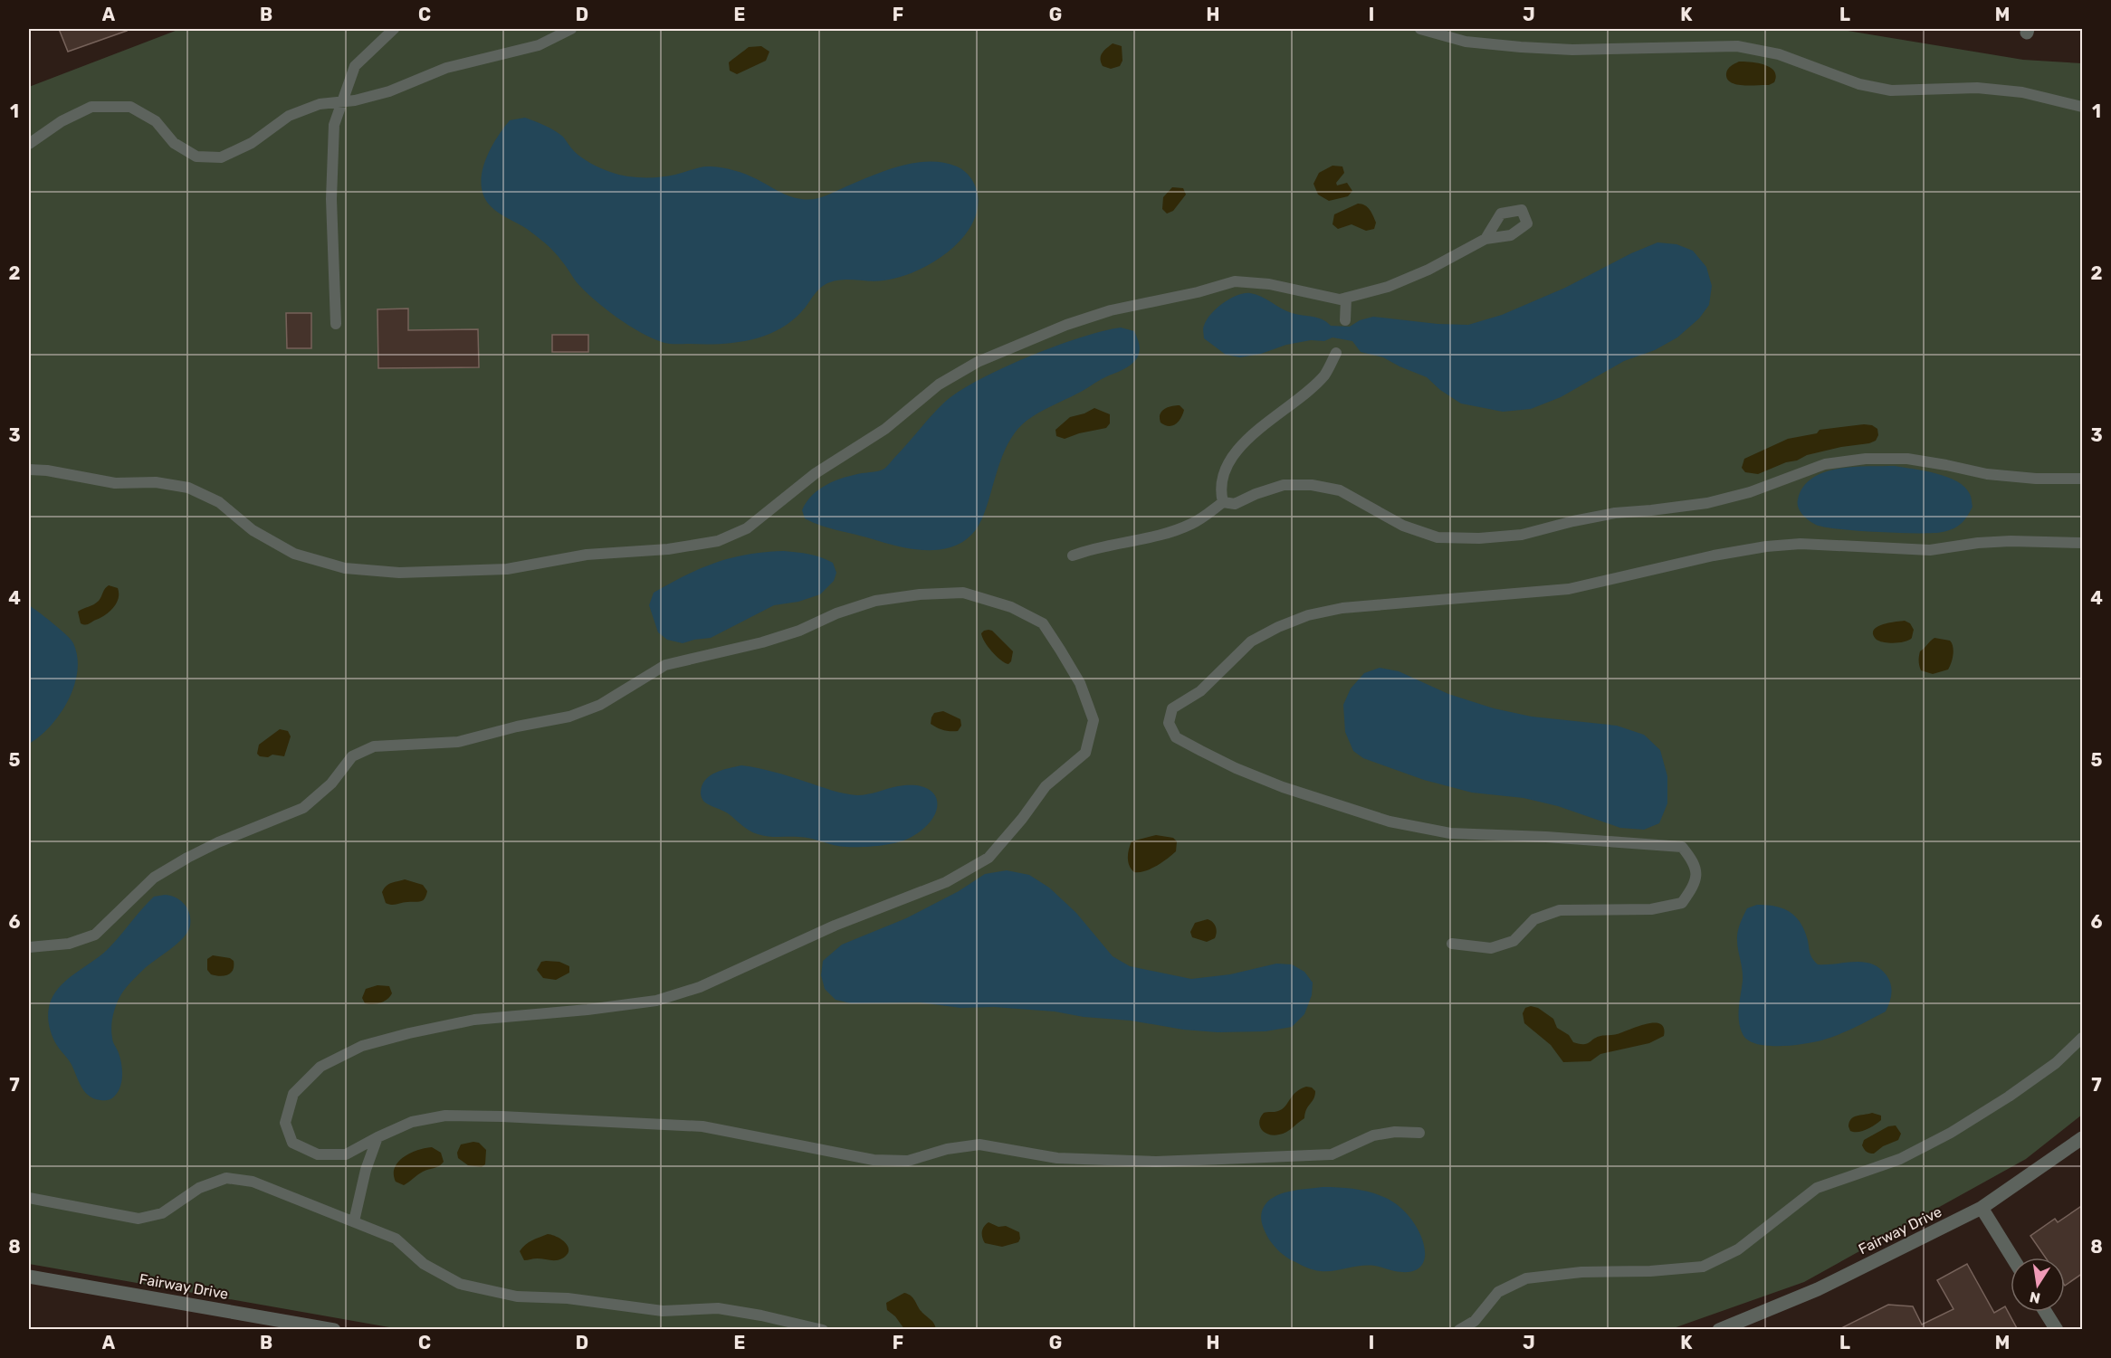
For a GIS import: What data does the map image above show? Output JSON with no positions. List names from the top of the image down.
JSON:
{
  "streets": {
    "street": ["Fairway Drive"]
  },
  "north": "bottom",
  "grid": {
    "columns": [
      "A",
      "B",
      "C",
      "D",
      "E",
      "F",
      "G",
      "H",
      "I",
      "J",
      "K",
      "L",
      "M"
    ],
    "rows": [
      "1",
      "2",
      "3",
      "4",
      "5",
      "6",
      "7",
      "8"
    ]
  }
}
